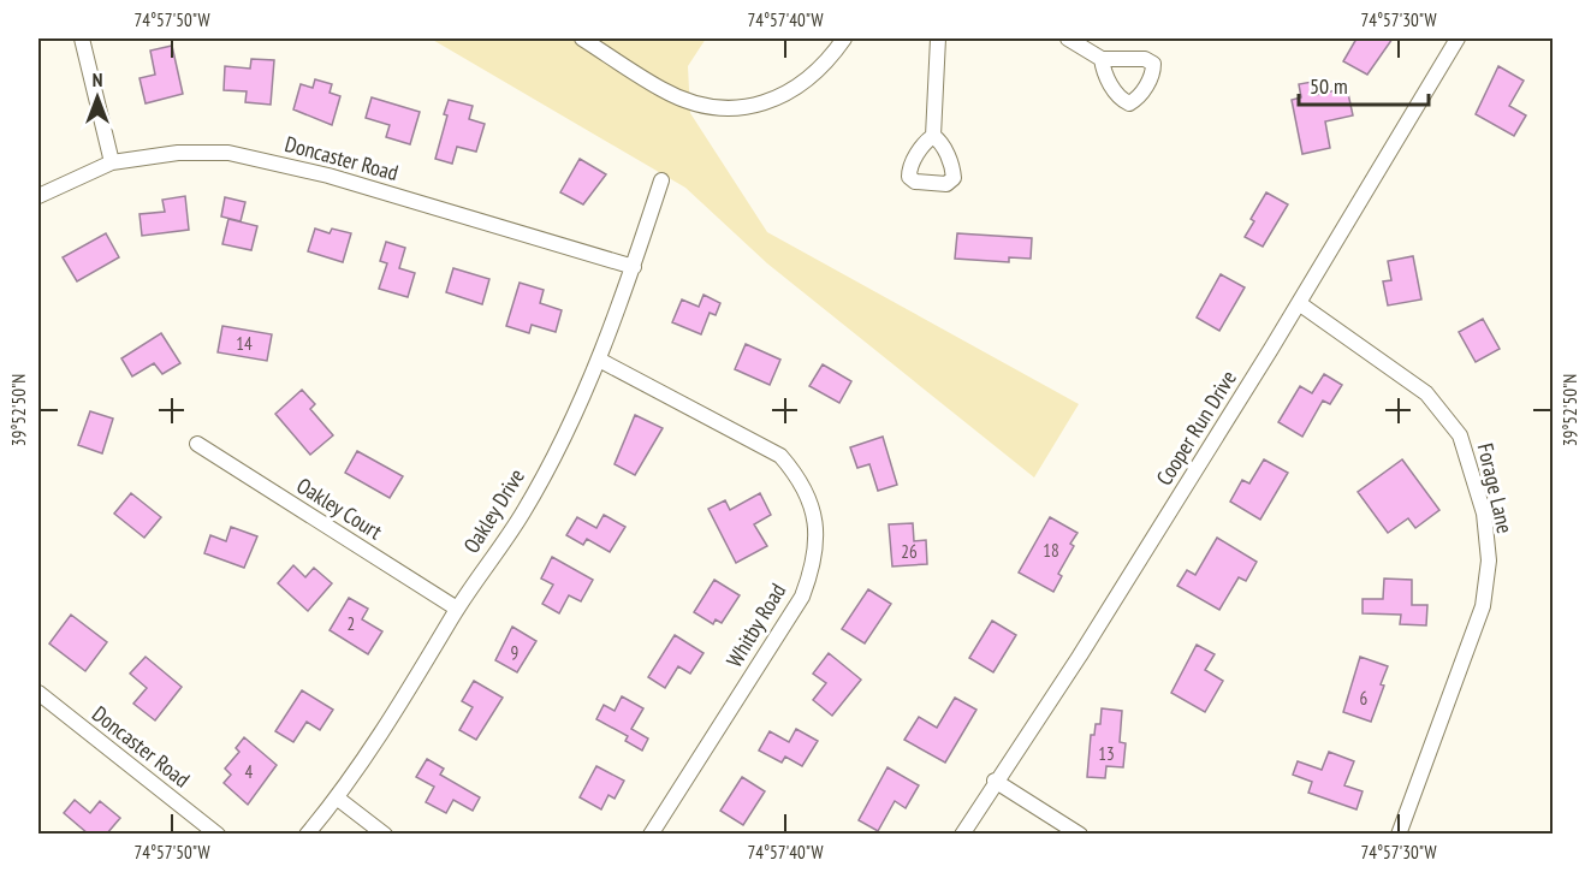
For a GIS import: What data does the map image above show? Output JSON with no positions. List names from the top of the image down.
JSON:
{
  "streets": {
    "street": [
      "Doncaster Road",
      "Cooper Run Drive",
      "Forage Lane",
      "Oakley Court",
      "Oakley Drive",
      "Whitby Road"
    ]
  },
  "crossings": [
    ["Doncaster Road", "Oakley Drive"],
    ["Cooper Run Drive", "Forage Lane"],
    ["Oakley Court", "Oakley Drive"],
    ["Oakley Drive", "Whitby Road"]
  ],
  "house_numbers": [
    "14",
    "18",
    "26",
    "2",
    "9",
    "6",
    "13",
    "4"
  ],
  "scale_bar": "50 m",
  "north": "top",
  "coordinates": [
    "74°57'50\"W",
    "74°57'40\"W",
    "74°57'30\"W",
    "39°52'50\"N"
  ]
}
